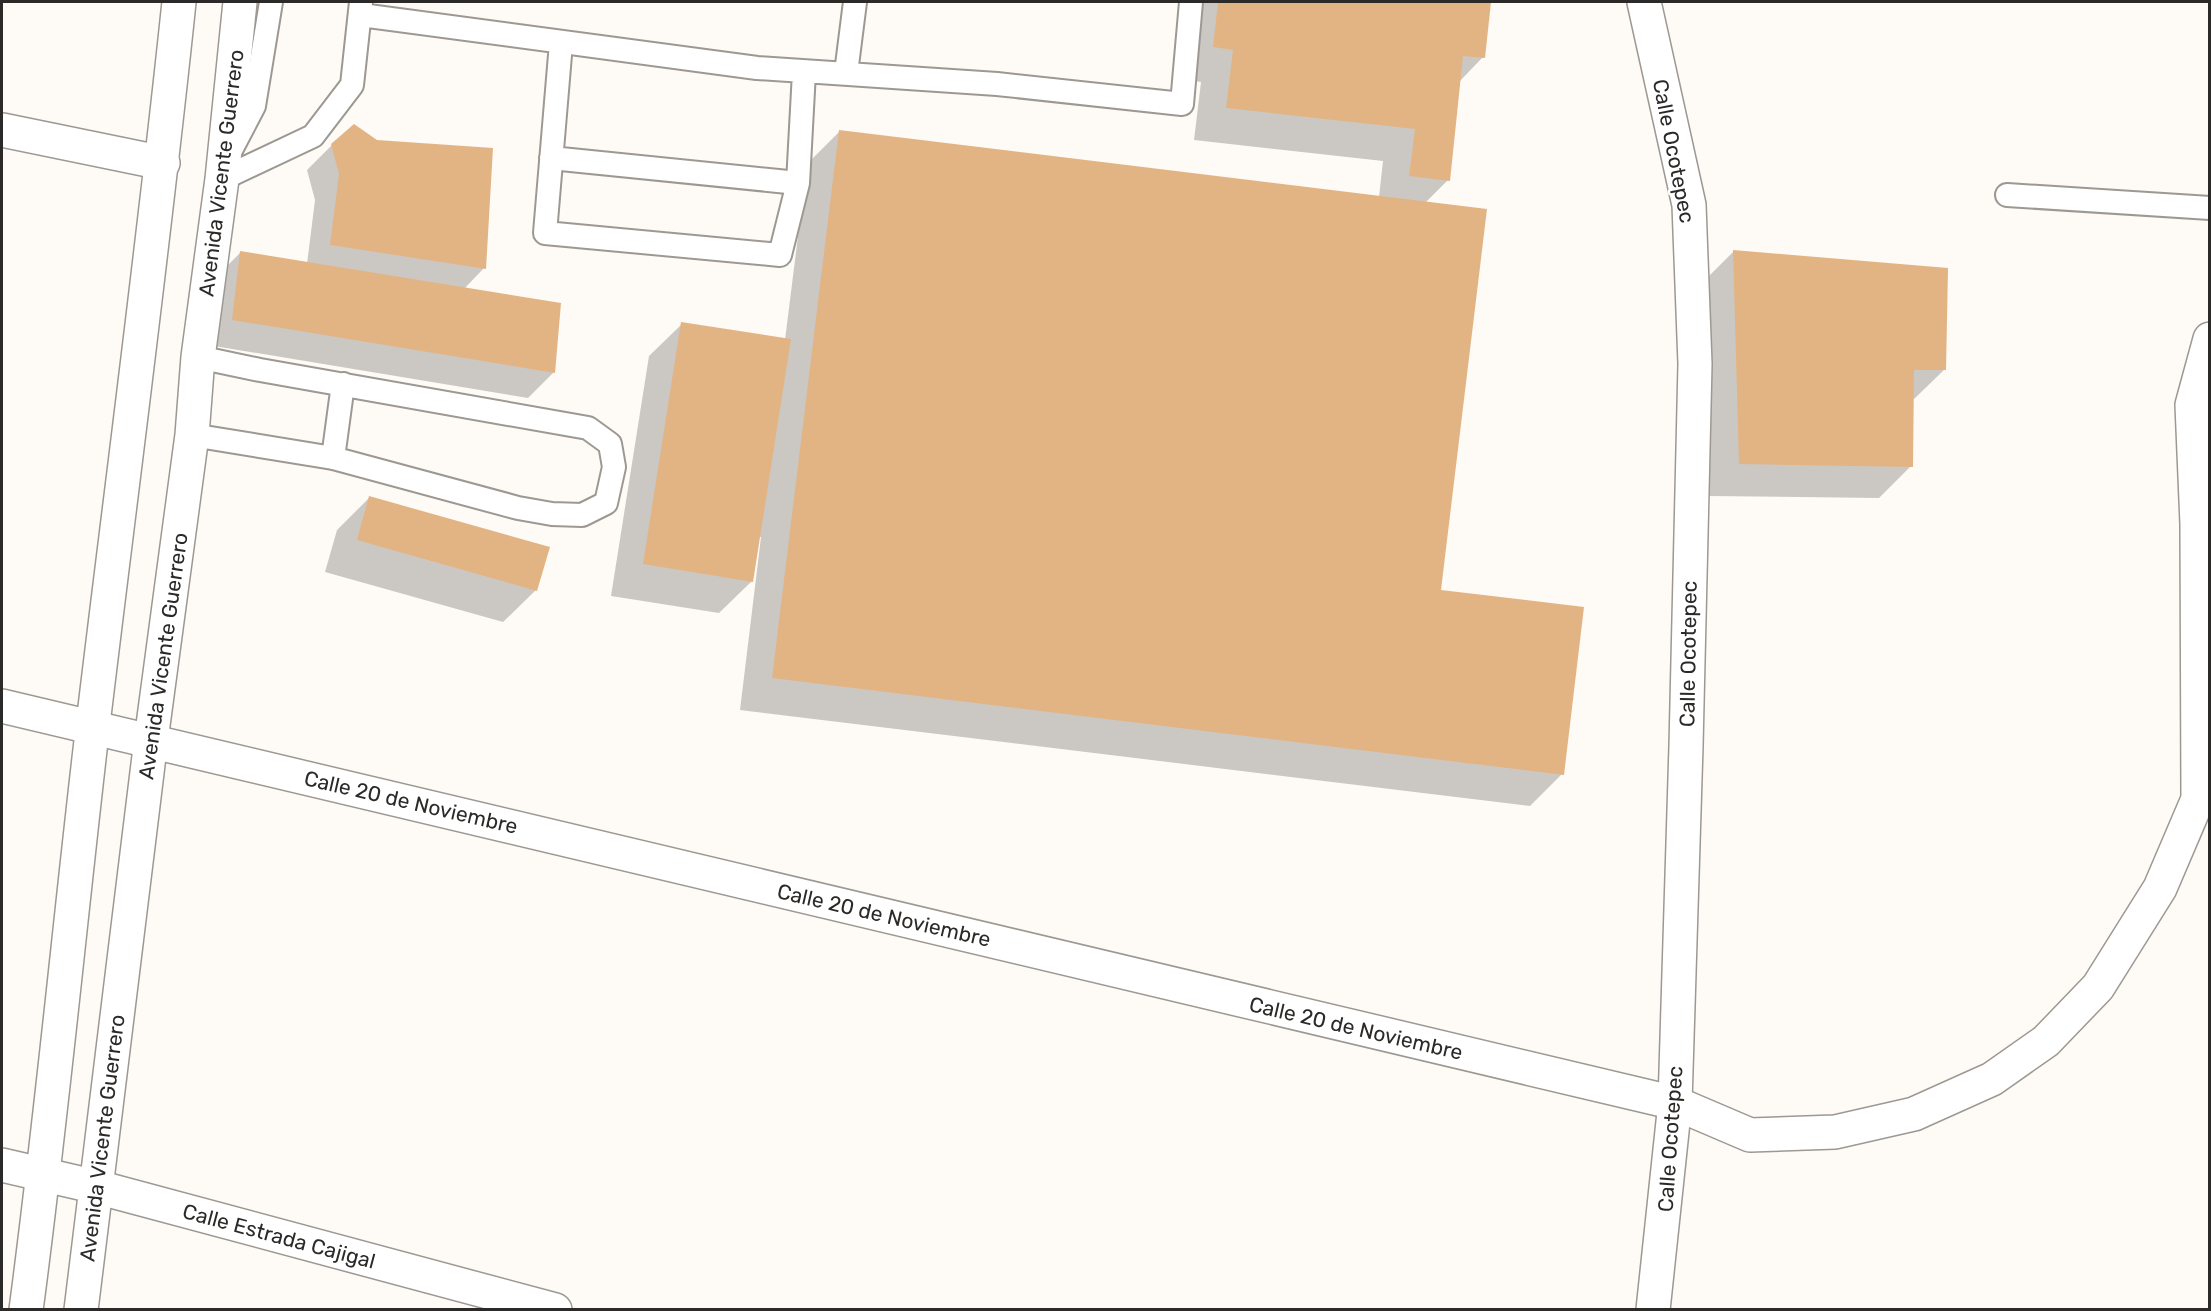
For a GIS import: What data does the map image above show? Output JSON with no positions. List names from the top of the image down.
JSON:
{
  "streets": {
    "street": [
      "Calle Ocotepec",
      "Avenida Vicente Guerrero",
      "Calle 20 de Noviembre",
      "Calle Estrada Cajigal"
    ]
  },
  "crossings": [
    ["Calle Ocotepec", "Calle 20 de Noviembre"],
    ["Avenida Vicente Guerrero", "Calle 20 de Noviembre"],
    ["Avenida Vicente Guerrero", "Calle Estrada Cajigal"]
  ]
}
